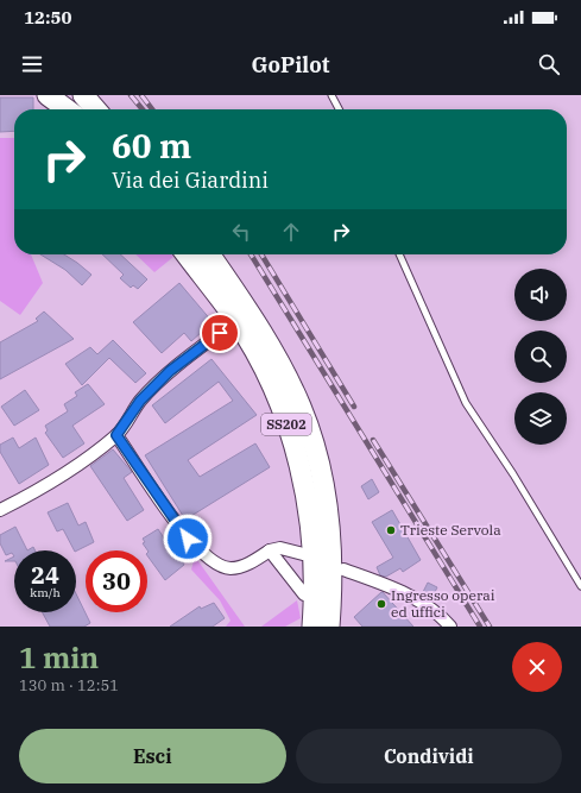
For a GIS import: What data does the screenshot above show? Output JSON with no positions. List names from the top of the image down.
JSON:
{
  "streets": {
    "highway": ["SS202"]
  },
  "places": ["Trieste Servola", "Ingresso operai ed uffici"],
  "page": {
    "status": "12:50",
    "header": "GoPilot",
    "turn": ["60 m", "Via dei Giardini"],
    "speed": "24 km/h",
    "limit": "30",
    "heading": ["1 min", "130 m · 12:51"],
    "buttons": ["Esci", "Condividi"]
  }
}
